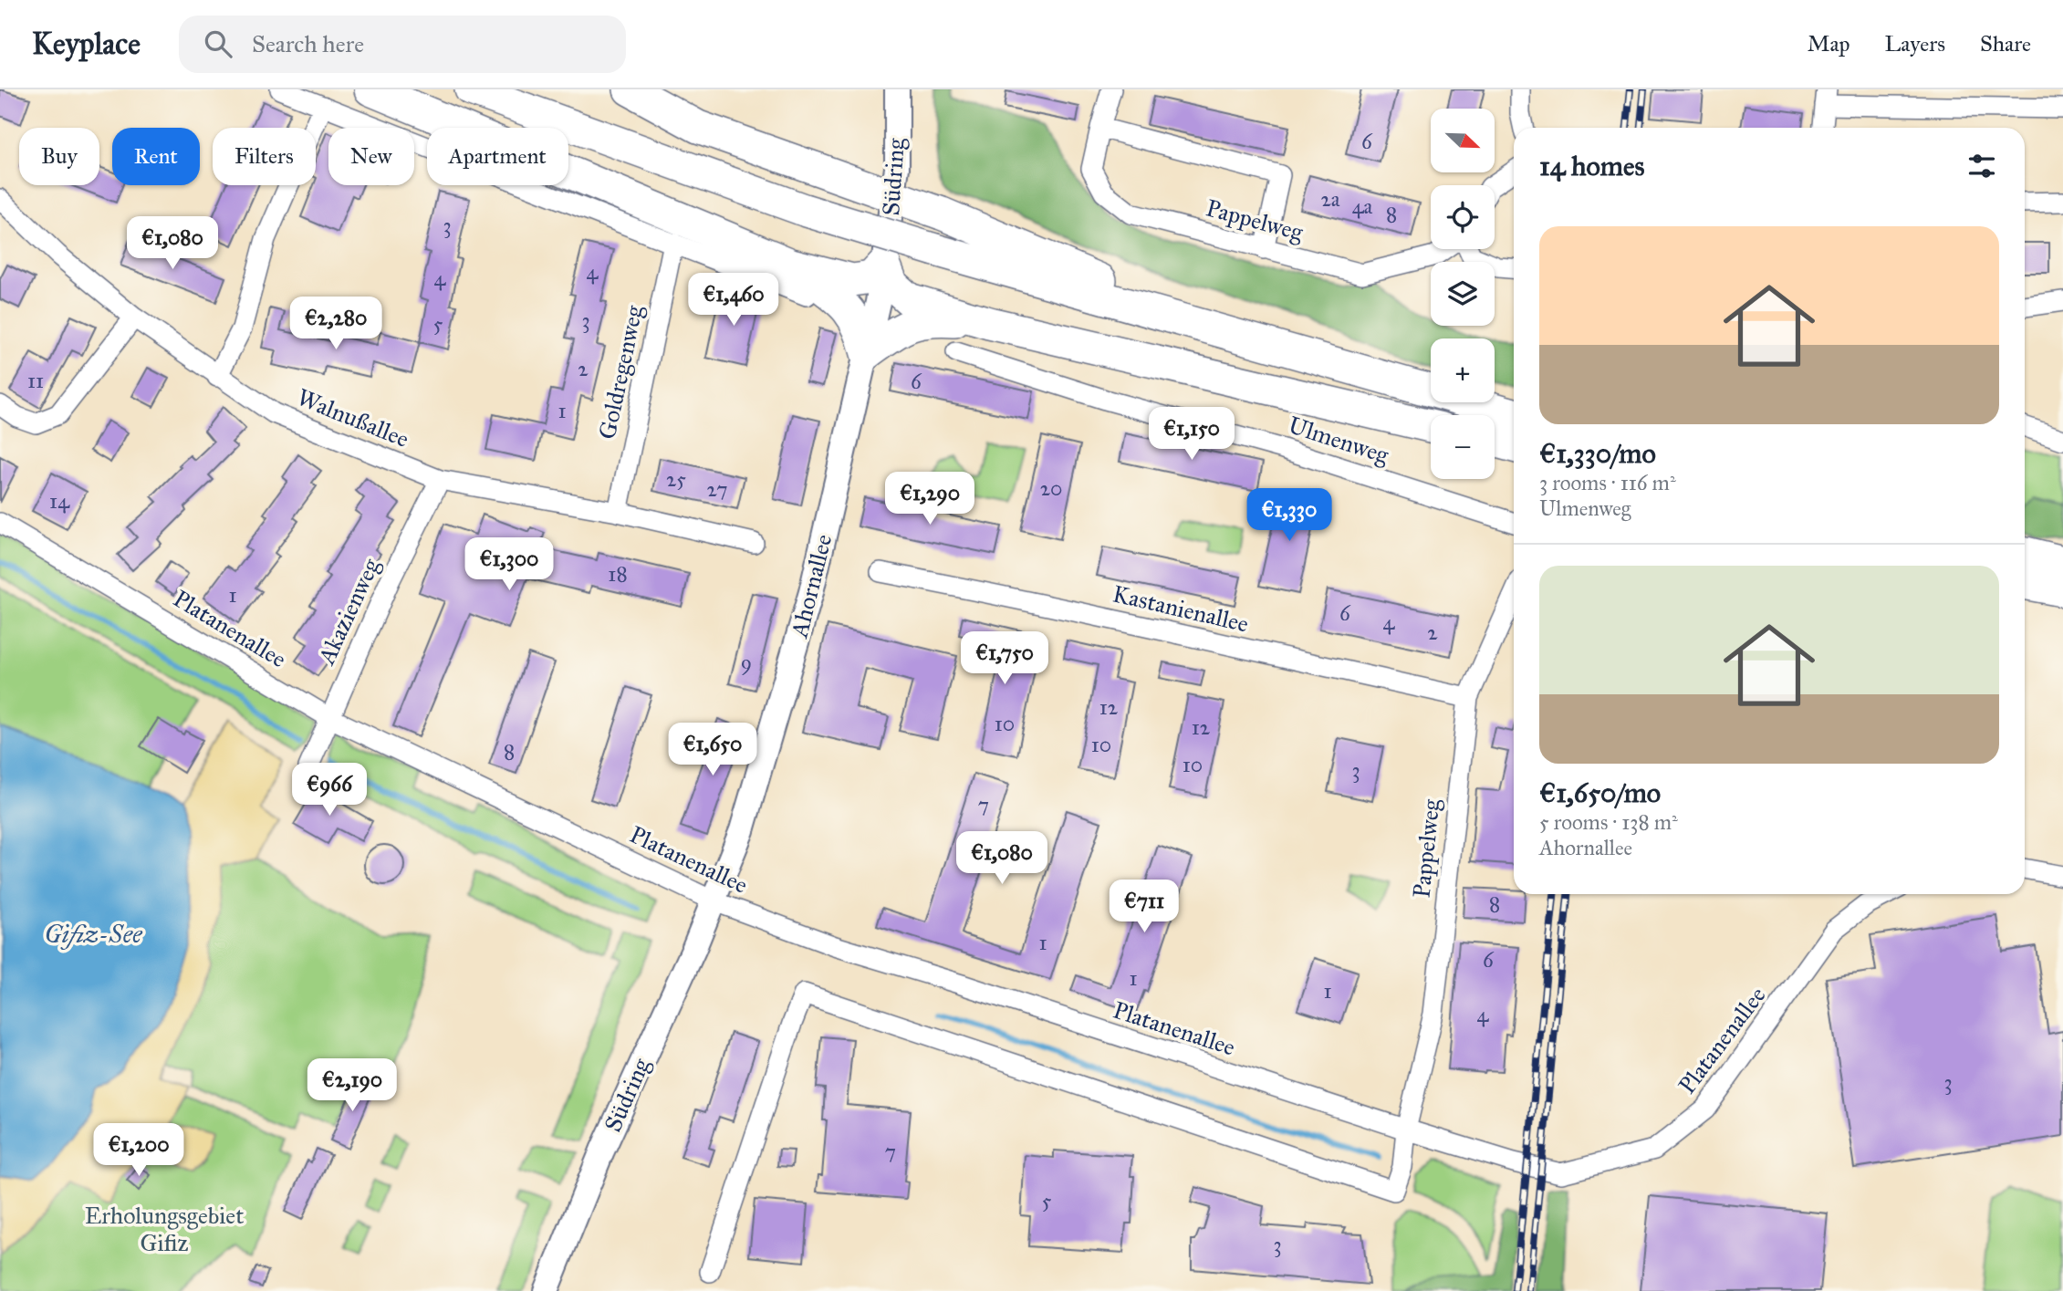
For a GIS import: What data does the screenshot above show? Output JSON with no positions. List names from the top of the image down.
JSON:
{
  "streets": {
    "street": [
      "Südring",
      "Pappelweg",
      "Goldregenweg",
      "Walnußallee",
      "Ulmenweg",
      "Ahornallee",
      "Kastanienallee",
      "Akazienweg",
      "Platanenallee"
    ]
  },
  "crossings": [
    ["Südring", "Ahornallee"],
    ["Südring", "Platanenallee"],
    ["Pappelweg", "Kastanienallee"],
    ["Pappelweg", "Platanenallee"],
    ["Goldregenweg", "Walnußallee"],
    ["Walnußallee", "Akazienweg"],
    ["Ahornallee", "Platanenallee"],
    ["Akazienweg", "Platanenallee"]
  ],
  "water": ["Gifiz-See"],
  "parks": ["Erholungsgebiet Gifiz"],
  "house_numbers": [
    "6",
    "2a",
    "4a",
    "8",
    "3",
    "4",
    "4",
    "3",
    "5",
    "2",
    "11",
    "6",
    "1",
    "25",
    "20",
    "27",
    "14",
    "18",
    "1",
    "6",
    "4",
    "2",
    "9",
    "12",
    "10",
    "12",
    "10",
    "8",
    "10",
    "3",
    "7",
    "8",
    "1",
    "6",
    "1",
    "1",
    "4",
    "3",
    "7",
    "5",
    "3"
  ],
  "north": "bottom right",
  "page": {
    "header": "Keyplace",
    "search": "Search here",
    "nav": ["Map", "Layers", "Share"],
    "map_buttons": ["+", "−"],
    "chip": [
      "Buy",
      "Rent",
      "Filters",
      "New",
      "Apartment"
    ],
    "heading": "14 homes",
    "list": [
      {
        "name": "€1,330/mo",
        "note": "3 rooms · 116 m² · Ulmenweg"
      },
      {
        "name": "€1,650/mo",
        "note": "5 rooms · 138 m² · Ahornallee"
      }
    ],
    "price": [
      "€1,080",
      "€1,460",
      "€2,280",
      "€1,150",
      "€1,290",
      "€1,330",
      "€1,300",
      "€1,750",
      "€1,650",
      "€966",
      "€1,080",
      "€711",
      "€2,190",
      "€1,200"
    ]
  }
}
